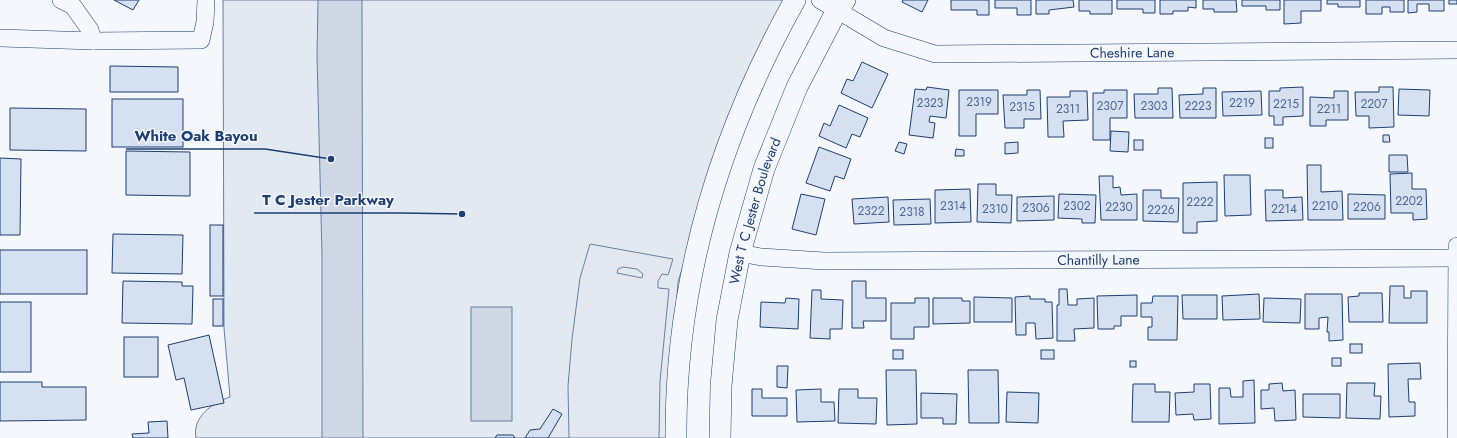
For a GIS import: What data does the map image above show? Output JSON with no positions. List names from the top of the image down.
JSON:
{
  "streets": {
    "main road": ["West T C Jester Boulevard"],
    "street": ["Cheshire Lane", "Chantilly Lane"]
  },
  "crossings": [
    ["Cheshire Lane", "West T C Jester Boulevard"],
    ["West T C Jester Boulevard", "Chantilly Lane"]
  ],
  "places": ["White Oak Bayou", "T C Jester Parkway"],
  "house_numbers": [
    "2319",
    "2323",
    "2219",
    "2215",
    "2207",
    "2307",
    "2303",
    "2223",
    "2315",
    "2311",
    "2211",
    "2202",
    "2222",
    "2314",
    "2302",
    "2210",
    "2230",
    "2206",
    "2306",
    "2310",
    "2214",
    "2226",
    "2322",
    "2318"
  ]
}
